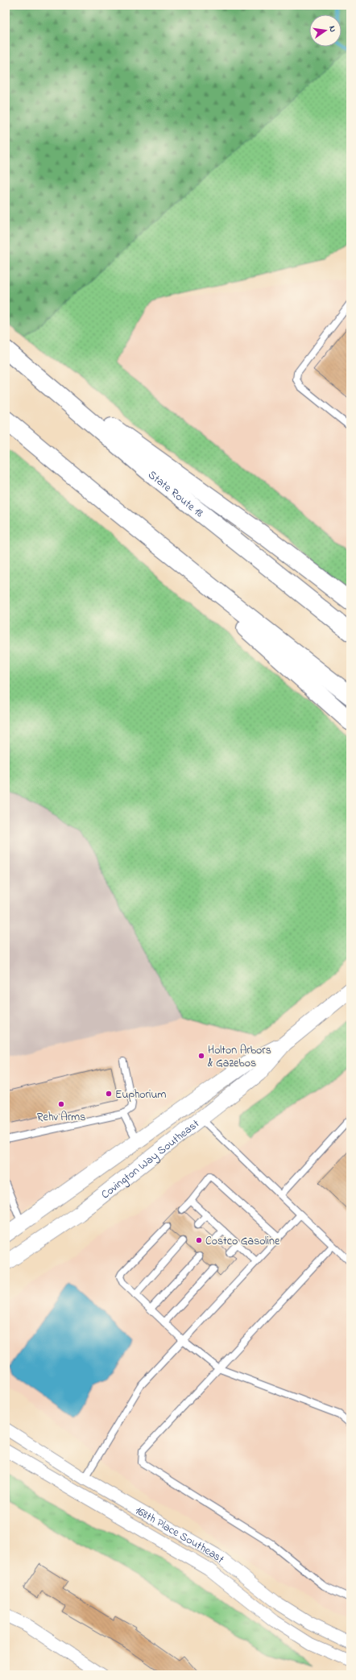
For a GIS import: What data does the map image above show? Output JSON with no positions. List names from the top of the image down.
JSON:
{
  "streets": {
    "highway": ["State Route 18"],
    "street": ["Covington Way Southeast", "168th Place Southeast"]
  },
  "places": [
    "Holton Arbors & Gazebos",
    "Euphorium",
    "Rehv Arms",
    "Costco Gasoline"
  ],
  "north": "right"
}
